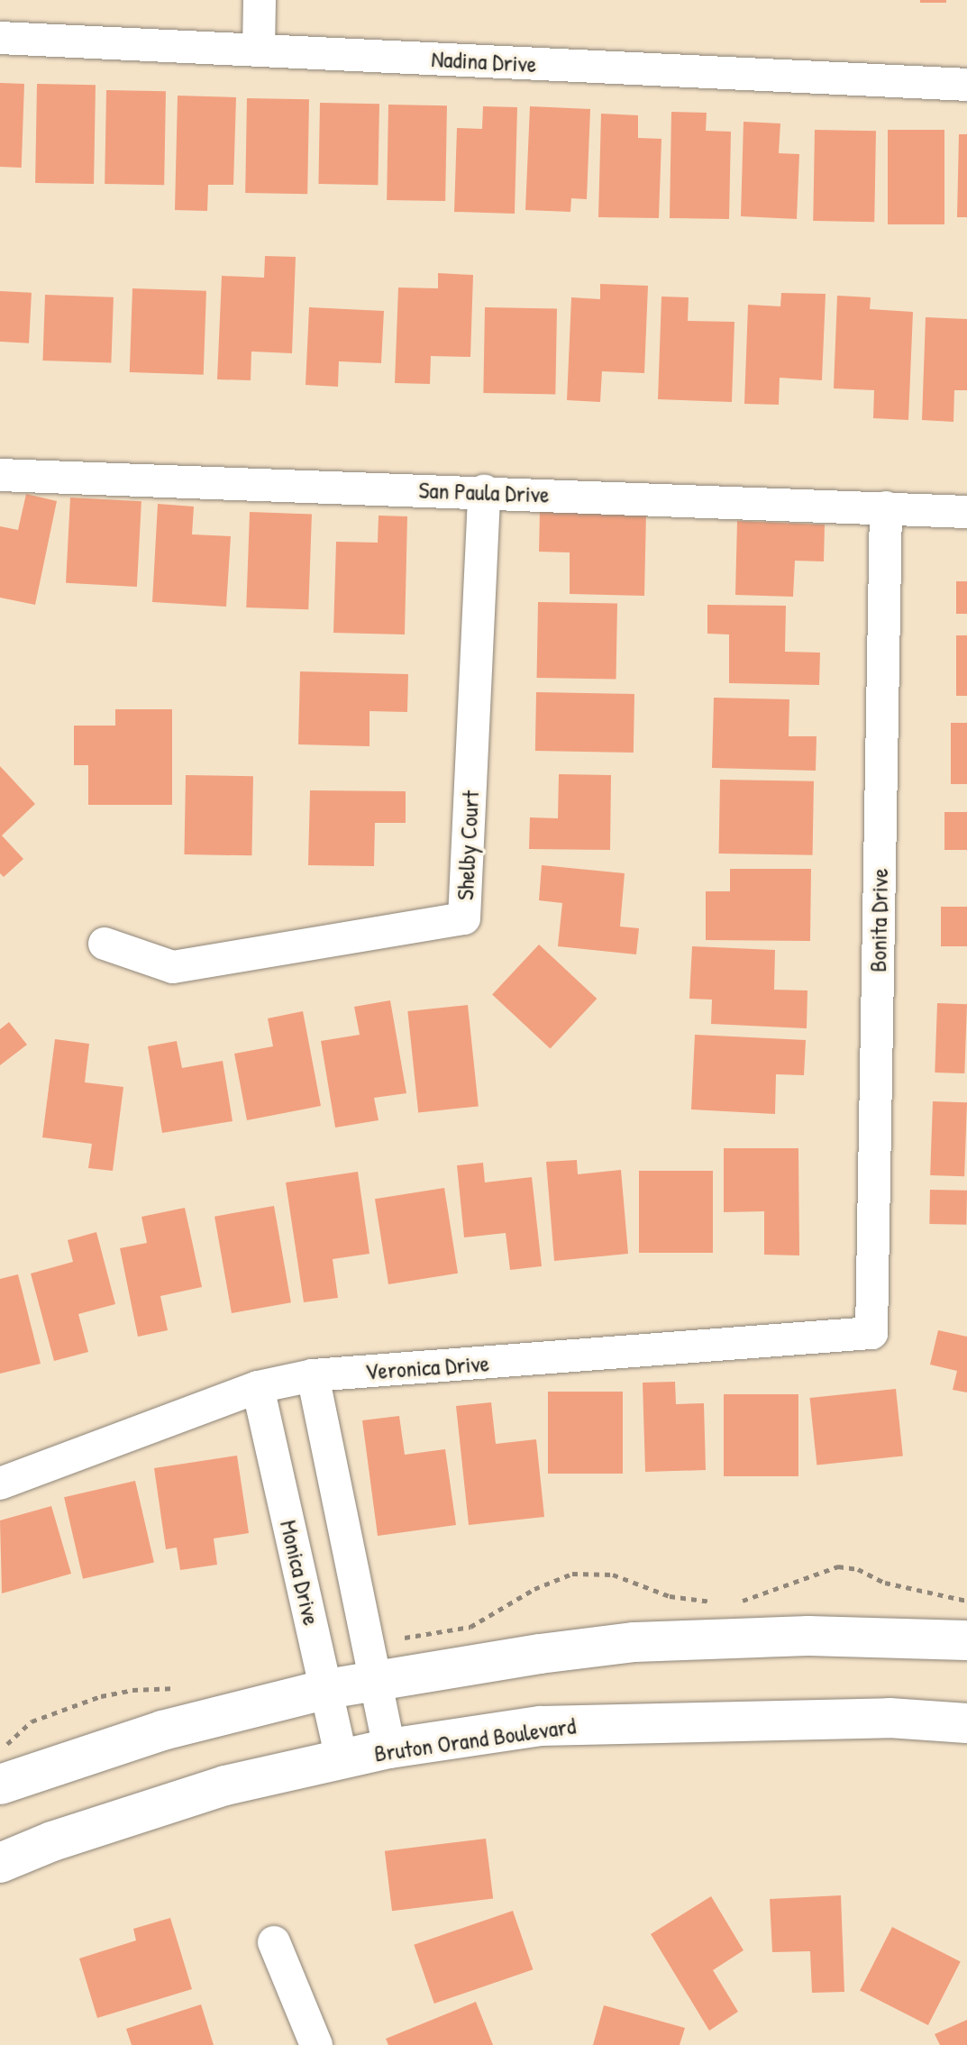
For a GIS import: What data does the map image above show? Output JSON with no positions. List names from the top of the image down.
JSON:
{
  "streets": {
    "main road": ["Bruton Orand Boulevard"],
    "street": [
      "Nadina Drive",
      "San Paula Drive",
      "Shelby Court",
      "Bonita Drive",
      "Veronica Drive",
      "Monica Drive"
    ]
  },
  "crossings": [
    ["San Paula Drive", "Shelby Court"],
    ["San Paula Drive", "Bonita Drive"],
    ["Bonita Drive", "Veronica Drive"],
    ["Veronica Drive", "Monica Drive"],
    ["Monica Drive", "Bruton Orand Boulevard"]
  ]
}
